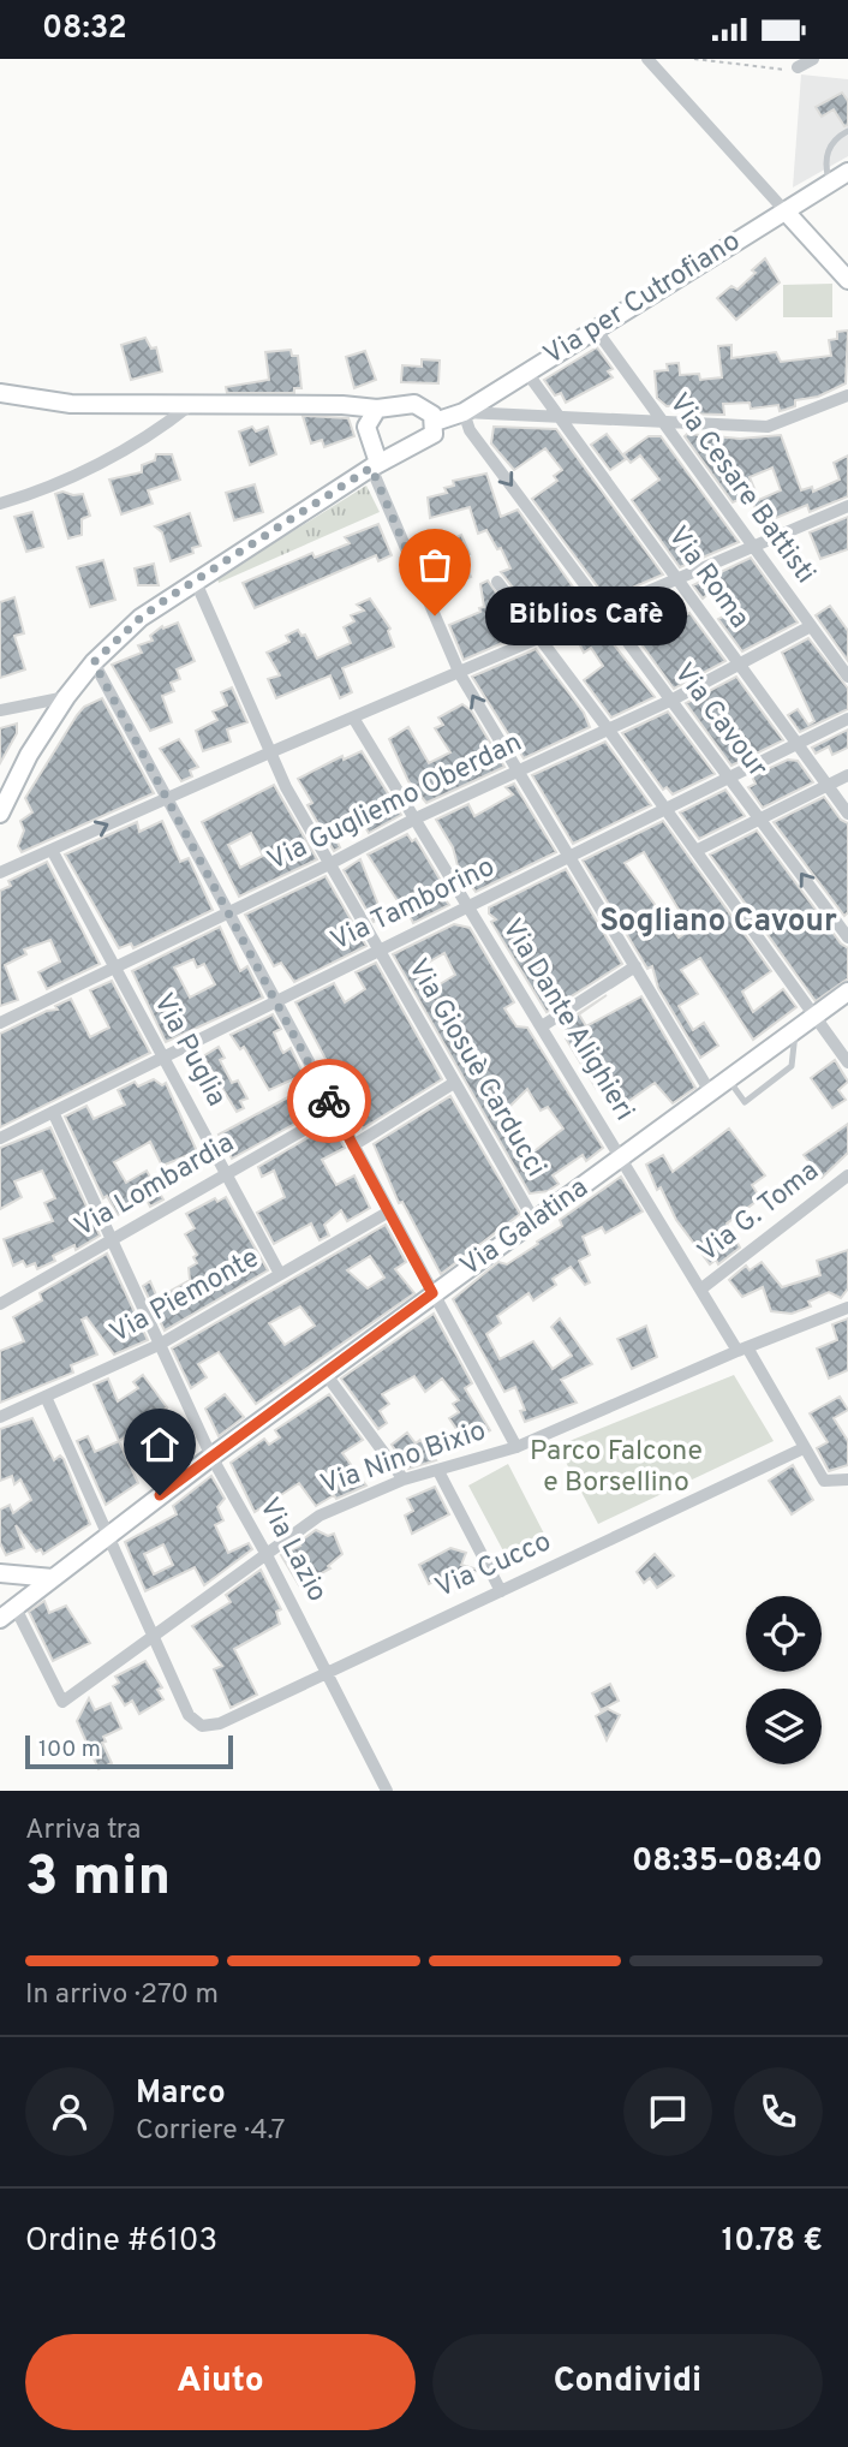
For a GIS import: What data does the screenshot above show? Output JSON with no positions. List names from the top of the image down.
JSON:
{
  "streets": {
    "street": [
      "Via per Cutrofiano",
      "Via Cesare Battisti",
      "Via Roma",
      "Via Cavour",
      "Via Gugliemo Oberdan",
      "Via Tamborino",
      "Via Dante Alighieri",
      "Via Puglia",
      "Via Giosuè Carducci",
      "Via Lombardia",
      "Via G. Toma",
      "Via Galatina",
      "Via Piemonte",
      "Via Nino Bixio",
      "Via Lazio",
      "Via Cucco"
    ]
  },
  "crossings": [
    ["Via per Cutrofiano", "Via Cesare Battisti"],
    ["Via per Cutrofiano", "Via Roma"],
    ["Via per Cutrofiano", "Via Cavour"],
    ["Via Cesare Battisti", "Via Gugliemo Oberdan"],
    ["Via Roma", "Via Gugliemo Oberdan"],
    ["Via Roma", "Via Tamborino"],
    ["Via Cavour", "Via Gugliemo Oberdan"],
    ["Via Cavour", "Via Tamborino"],
    ["Via Gugliemo Oberdan", "Via Dante Alighieri"],
    ["Via Gugliemo Oberdan", "Via Puglia"],
    ["Via Gugliemo Oberdan", "Via Giosuè Carducci"],
    ["Via Tamborino", "Via Dante Alighieri"],
    ["Via Tamborino", "Via Puglia"],
    ["Via Tamborino", "Via Giosuè Carducci"],
    ["Via Tamborino", "Via Lazio"],
    ["Via Dante Alighieri", "Via G. Toma"],
    ["Via Dante Alighieri", "Via Galatina"],
    ["Via Dante Alighieri", "Via Nino Bixio"],
    ["Via Dante Alighieri", "Via Cucco"],
    ["Via Puglia", "Via Lombardia"],
    ["Via Puglia", "Via Piemonte"],
    ["Via Giosuè Carducci", "Via Galatina"],
    ["Via Lombardia", "Via Lazio"],
    ["Via Galatina", "Via Nino Bixio"],
    ["Via Galatina", "Via Lazio"],
    ["Via Piemonte", "Via Lazio"],
    ["Via Nino Bixio", "Via Lazio"],
    ["Via Nino Bixio", "Via Cucco"],
    ["Via Lazio", "Via Cucco"]
  ],
  "districts": ["Sogliano Cavour"],
  "parks": ["Parco Falcone e Borsellino"],
  "places": ["Biblios Cafè"],
  "scale_bar": "100 m",
  "page": {
    "status": "08:32",
    "bubble": "Biblios Cafè",
    "scale": "100 m",
    "heading": ["3 min", "Arriva tra", "08:35–08:40"],
    "panel": [
      "Marco",
      "Corriere · 4.7",
      "Ordine #6103",
      "10.78 €"
    ],
    "bar": "In arrivo · 270 m",
    "buttons": ["Aiuto", "Condividi"]
  }
}
